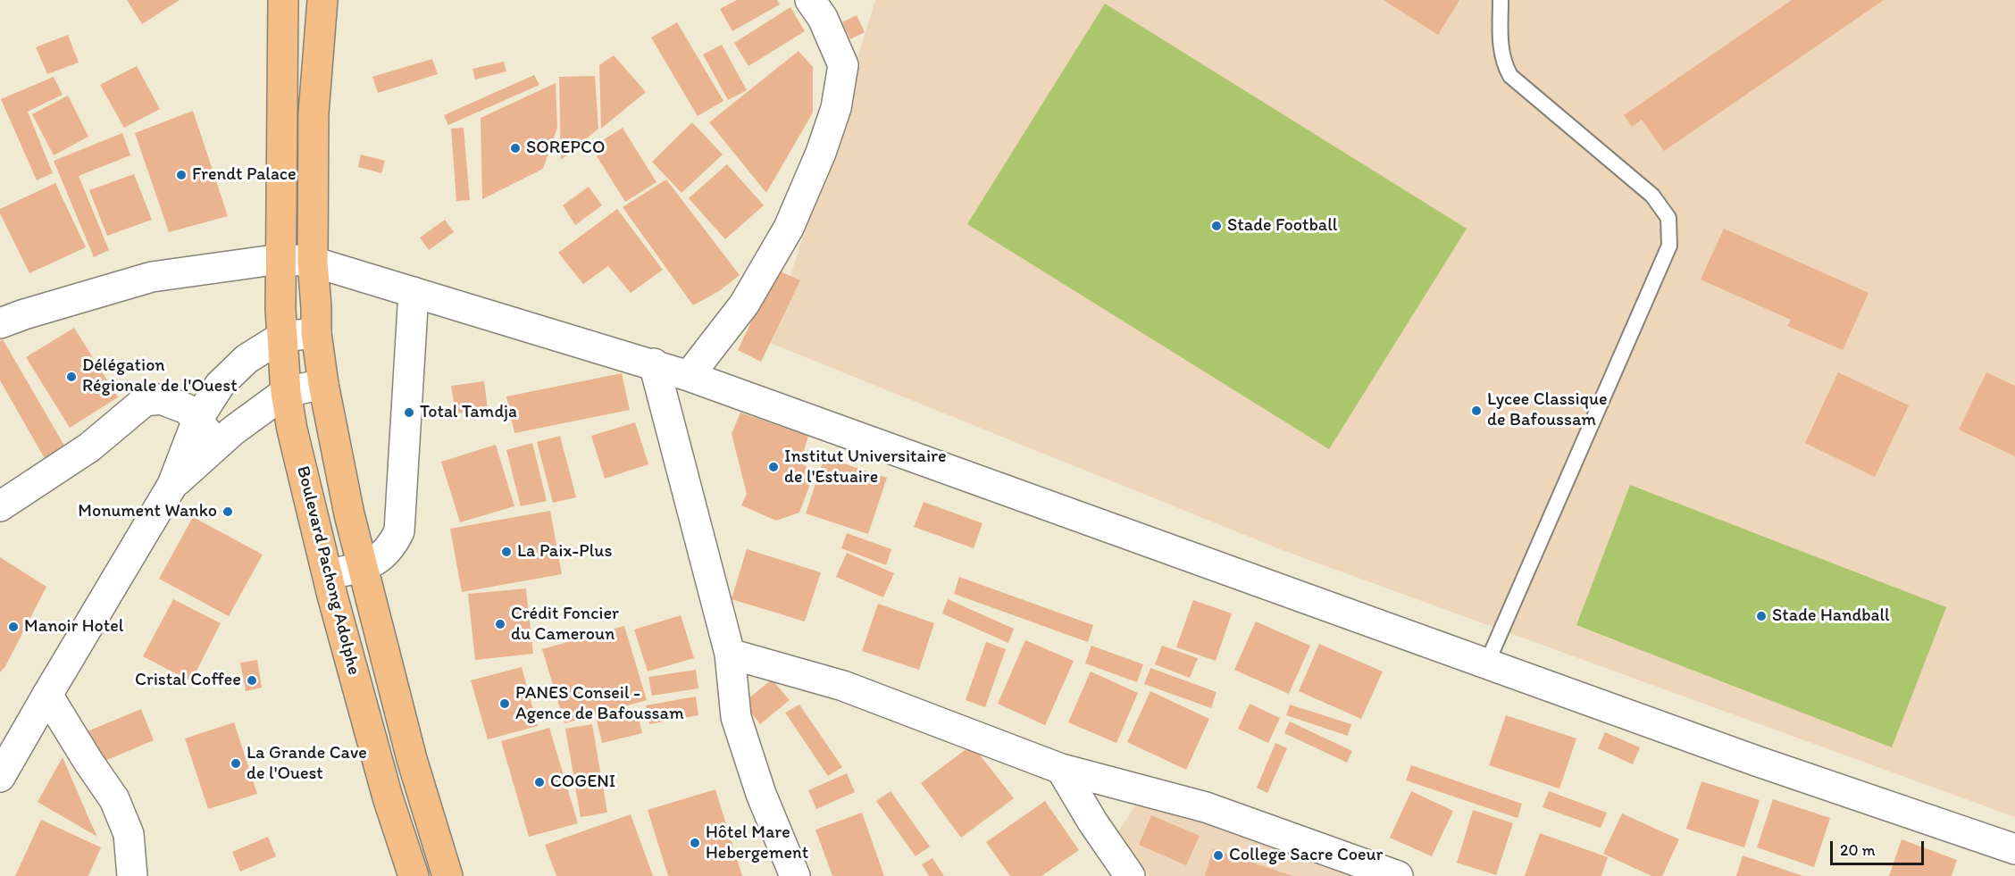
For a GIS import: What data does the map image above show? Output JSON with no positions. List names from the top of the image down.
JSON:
{
  "streets": {
    "highway": ["Boulevard Pachong Adolphe"]
  },
  "places": [
    "SOREPCO",
    "Frendt Palace",
    "Stade Football",
    "Délégation Régionale de l'Ouest",
    "Lycee Classique de Bafoussam",
    "Total Tamdja",
    "Institut Universitaire de l'Estuaire",
    "Monument Wanko",
    "La Paix-Plus",
    "Stade Handball",
    "Crédit Foncier du Cameroun",
    "Manoir Hotel",
    "Cristal Coffee",
    "PANES Conseil - Agence de Bafoussam",
    "La Grande Cave de l'Ouest",
    "COGENI",
    "Hôtel Mare Hebergement",
    "College Sacre Coeur"
  ],
  "scale_bar": "20 m"
}
